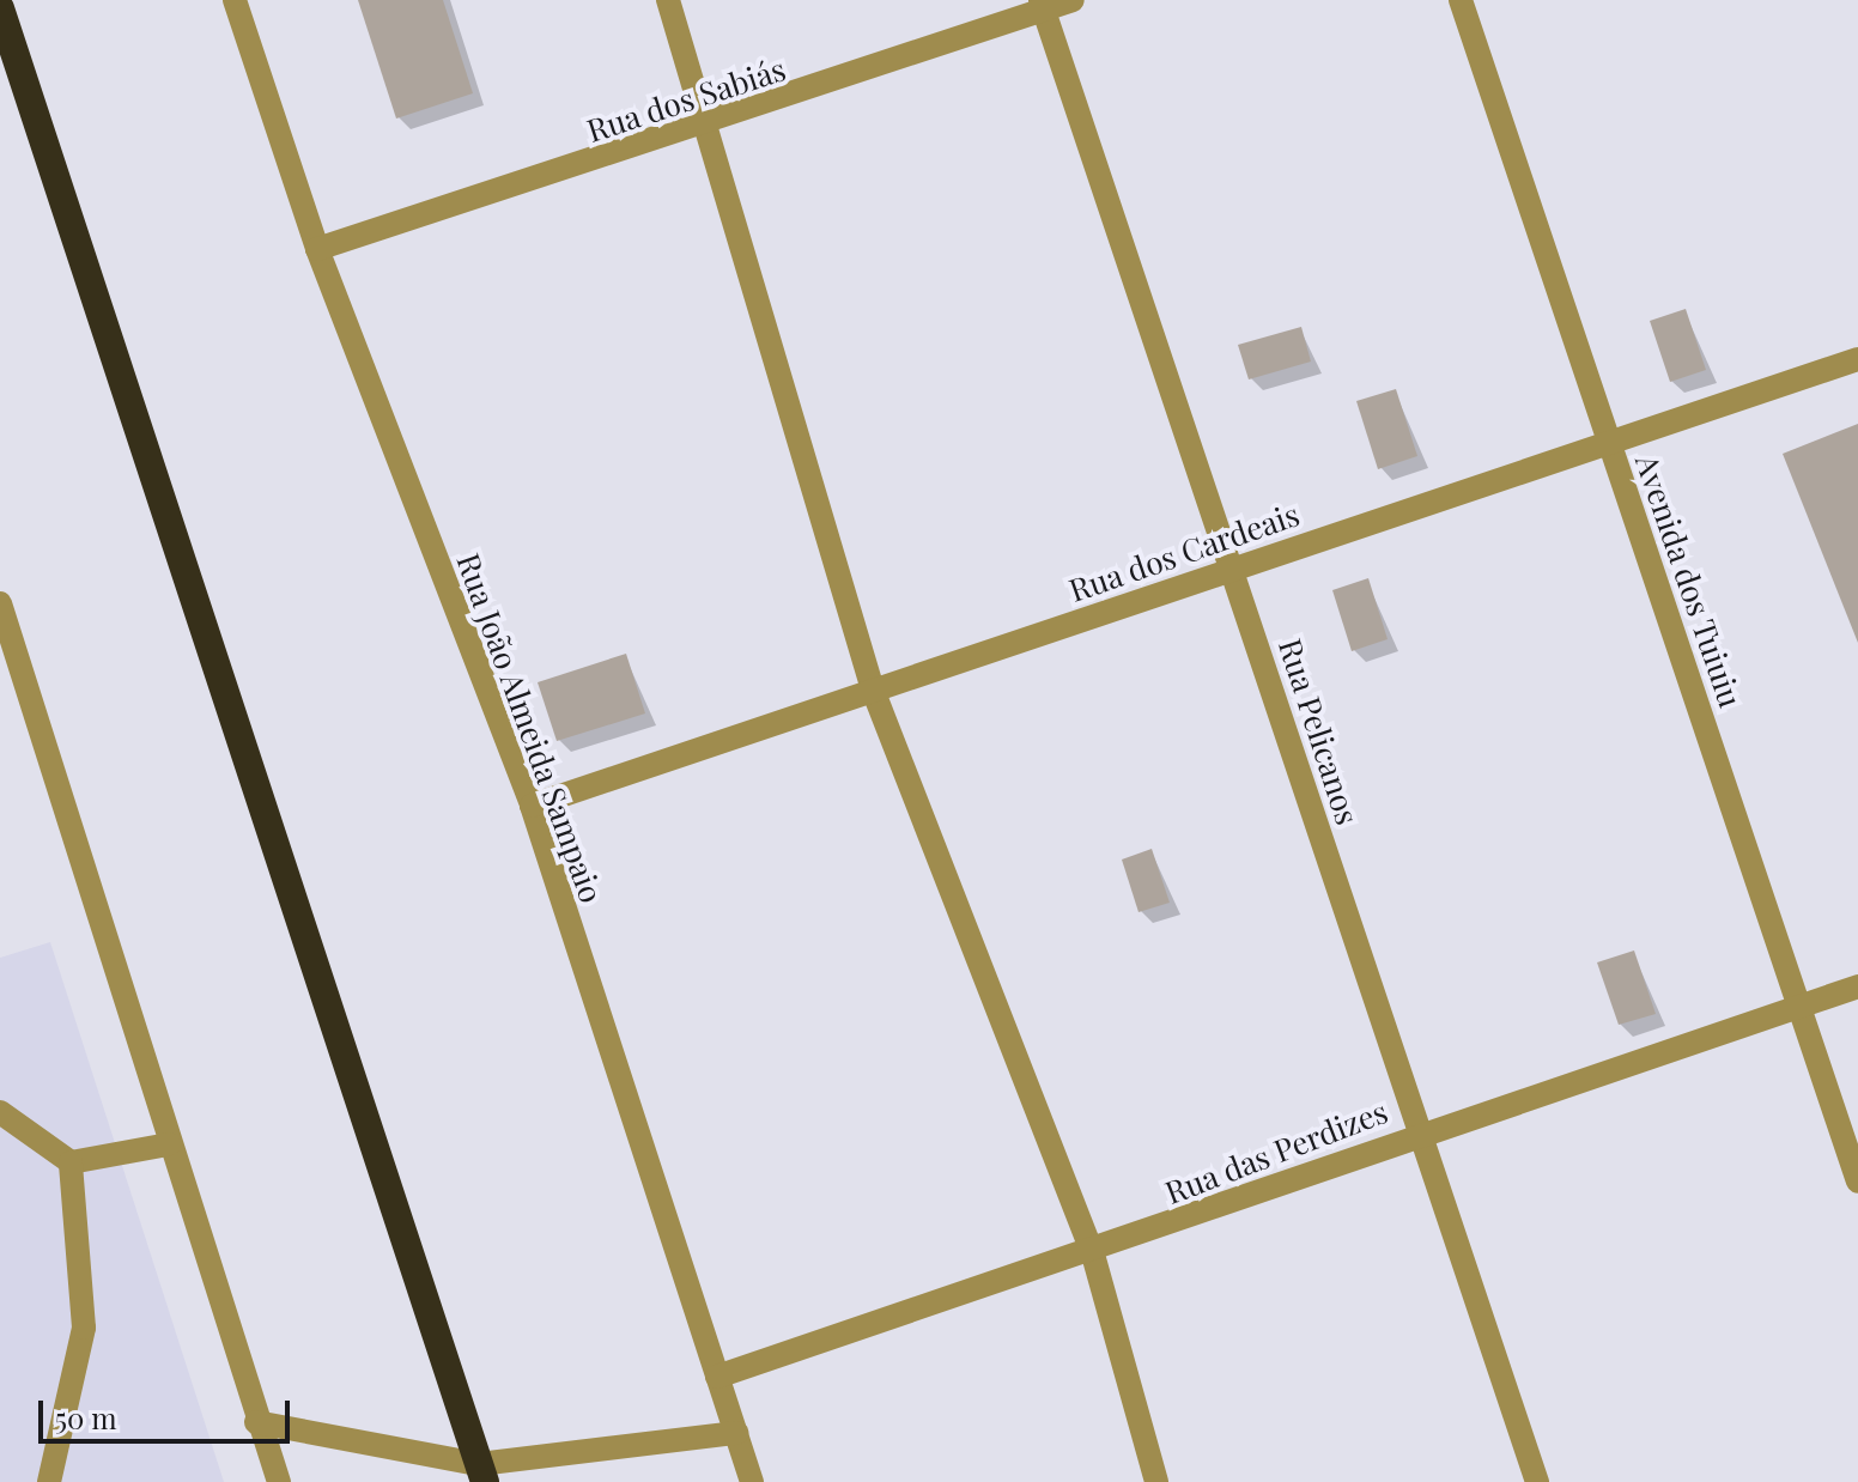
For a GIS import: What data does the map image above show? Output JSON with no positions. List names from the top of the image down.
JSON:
{
  "streets": {
    "street": [
      "Rua dos Sabiás",
      "Rua dos Cardeais",
      "Avenida dos Tuiuiu",
      "Rua João Almeida Sampaio",
      "Rua Pelicanos",
      "Rua das Perdizes"
    ]
  },
  "crossings": [
    ["Rua dos Sabiás", "Rua João Almeida Sampaio"],
    ["Rua dos Sabiás", "Rua Pelicanos"],
    ["Rua dos Cardeais", "Avenida dos Tuiuiu"],
    ["Rua dos Cardeais", "Rua João Almeida Sampaio"],
    ["Rua dos Cardeais", "Rua Pelicanos"],
    ["Avenida dos Tuiuiu", "Rua das Perdizes"],
    ["Rua João Almeida Sampaio", "Rua das Perdizes"],
    ["Rua Pelicanos", "Rua das Perdizes"]
  ],
  "scale_bar": "50 m"
}
